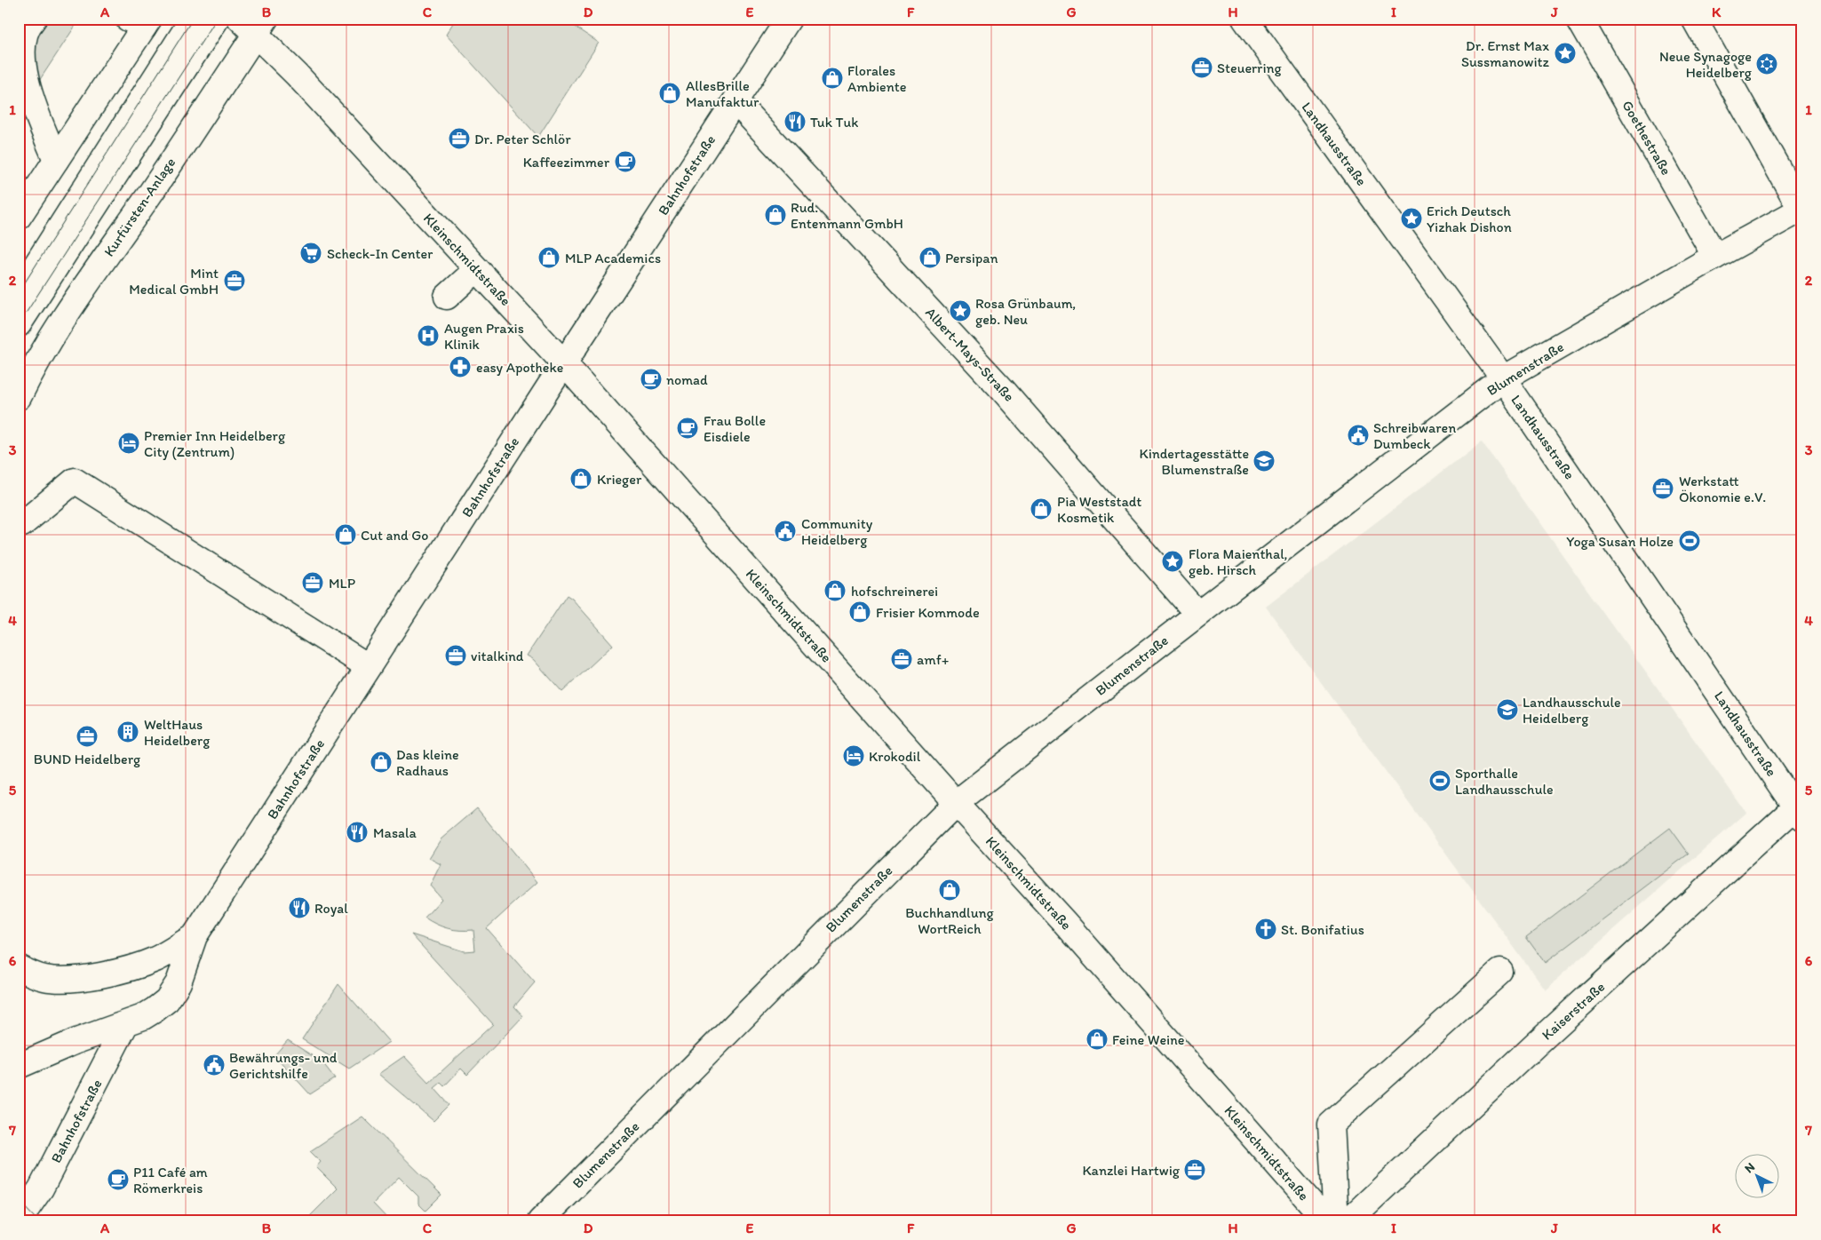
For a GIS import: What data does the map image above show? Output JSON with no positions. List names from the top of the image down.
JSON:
{
  "streets": {
    "street": [
      "Goethestraße",
      "Landhausstraße",
      "Bahnhofstraße",
      "Kurfürsten-Anlage",
      "Kleinschmidtstraße",
      "Albert-Mays-Straße",
      "Blumenstraße",
      "Kaiserstraße"
    ]
  },
  "crossings": [
    ["Goethestraße", "Blumenstraße"],
    ["Landhausstraße", "Blumenstraße"],
    ["Landhausstraße", "Kaiserstraße"],
    ["Bahnhofstraße", "Kleinschmidtstraße"],
    ["Bahnhofstraße", "Albert-Mays-Straße"],
    ["Kurfürsten-Anlage", "Kleinschmidtstraße"],
    ["Kleinschmidtstraße", "Blumenstraße"],
    ["Albert-Mays-Straße", "Blumenstraße"]
  ],
  "places": {
    "place": [
      "Dr. Ernst Max Sussmanowitz",
      "Erich Deutsch Yizhak Dishon",
      "Rosa Grünbaum, geb. Neu",
      "Flora Maienthal, geb. Hirsch"
    ],
    "synagogue": ["Neue Synagoge Heidelberg"],
    "office": [
      "Steuerring",
      "Dr. Peter Schlör",
      "Mint Medical GmbH",
      "Werkstatt Ökonomie e.V.",
      "MLP",
      "vitalkind",
      "amf+",
      "BUND Heidelberg",
      "Kanzlei Hartwig"
    ],
    "shop": [
      "Florales Ambiente",
      "AllesBrille Manufaktur",
      "Rud. Entenmann GmbH",
      "MLP Academics",
      "Persipan",
      "Krieger",
      "Pia Weststadt Kosmetik",
      "Cut and Go",
      "hofschreinerei",
      "Frisier Kommode",
      "Das kleine Radhaus",
      "Buchhandlung WortReich",
      "Feine Weine"
    ],
    "restaurant": ["Tuk Tuk", "Masala", "Royal"],
    "cafe": [
      "Kaffeezimmer",
      "nomad",
      "Frau Bolle Eisdiele",
      "P11 Café am Römerkreis"
    ],
    "supermarket": ["Scheck-In Center"],
    "hospital": ["Augen Praxis Klinik"],
    "pharmacy": ["easy Apotheke"],
    "public building": ["Schreibwaren Dumbeck", "Community Heidelberg", "Bewährungs- und Gerichtshilfe"],
    "hotel": ["Premier Inn Heidelberg City (Zentrum)", "Krokodil"],
    "school or university": ["Kindertagesstätte Blumenstraße", "Landhausschule Heidelberg"],
    "sports": ["Yoga Susan Holze", "Sporthalle Landhausschule"],
    "building": ["WeltHaus Heidelberg"],
    "church": ["St. Bonifatius"]
  },
  "north": "top left",
  "grid": {
    "columns": [
      "A",
      "B",
      "C",
      "D",
      "E",
      "F",
      "G",
      "H",
      "I",
      "J",
      "K"
    ],
    "rows": [
      "1",
      "2",
      "3",
      "4",
      "5",
      "6",
      "7"
    ]
  }
}
